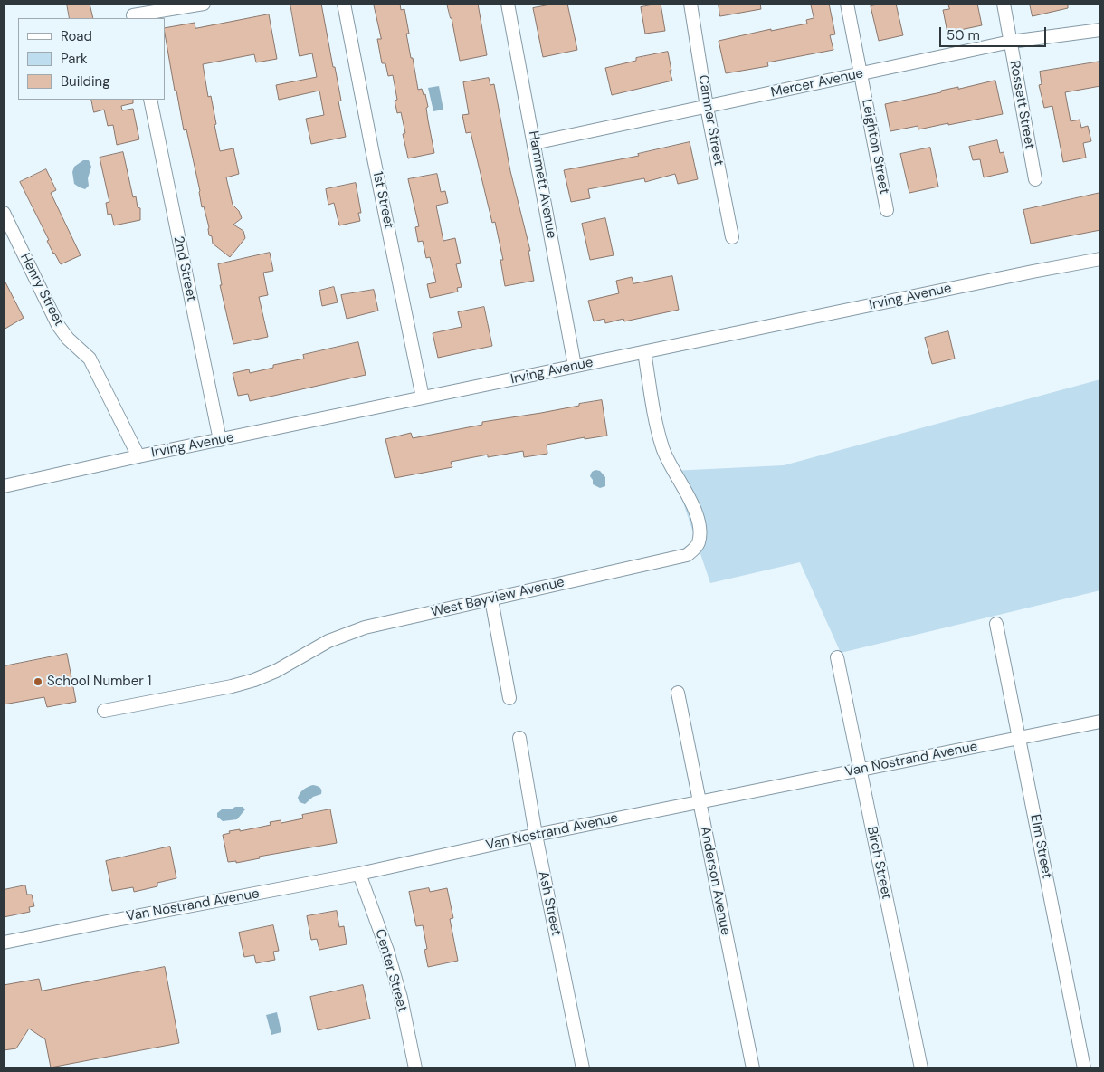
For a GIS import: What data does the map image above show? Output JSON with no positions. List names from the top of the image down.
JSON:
{
  "streets": {
    "street": [
      "Mercer Avenue",
      "Rossett Street",
      "Camner Street",
      "Leighton Street",
      "Hammett Avenue",
      "1st Street",
      "2nd Street",
      "Henry Street",
      "Irving Avenue",
      "West Bayview Avenue",
      "Van Nostrand Avenue",
      "Elm Street",
      "Birch Street",
      "Anderson Avenue",
      "Ash Street",
      "Center Street"
    ]
  },
  "crossings": [
    ["Mercer Avenue", "Rossett Street"],
    ["Mercer Avenue", "Camner Street"],
    ["Mercer Avenue", "Leighton Street"],
    ["Mercer Avenue", "Hammett Avenue"],
    ["Hammett Avenue", "Irving Avenue"],
    ["1st Street", "Irving Avenue"],
    ["2nd Street", "Irving Avenue"],
    ["Henry Street", "Irving Avenue"],
    ["Irving Avenue", "West Bayview Avenue"],
    ["Van Nostrand Avenue", "Elm Street"],
    ["Van Nostrand Avenue", "Birch Street"],
    ["Van Nostrand Avenue", "Anderson Avenue"],
    ["Van Nostrand Avenue", "Ash Street"],
    ["Van Nostrand Avenue", "Center Street"]
  ],
  "places": ["School Number 1"],
  "legend": ["Road", "Park", "Building"],
  "scale_bar": "50 m"
}
